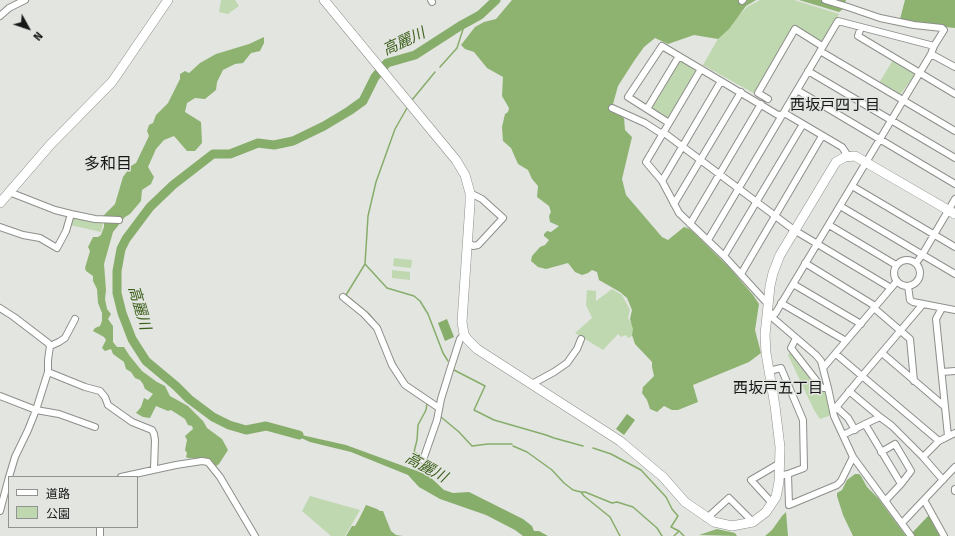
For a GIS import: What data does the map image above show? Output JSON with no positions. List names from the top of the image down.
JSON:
{
  "districts": ["西坂戸四丁目", "多和目", "西坂戸五丁目"],
  "water": ["高麗川"],
  "legend": ["道路", "公園"],
  "north": "bottom right"
}
